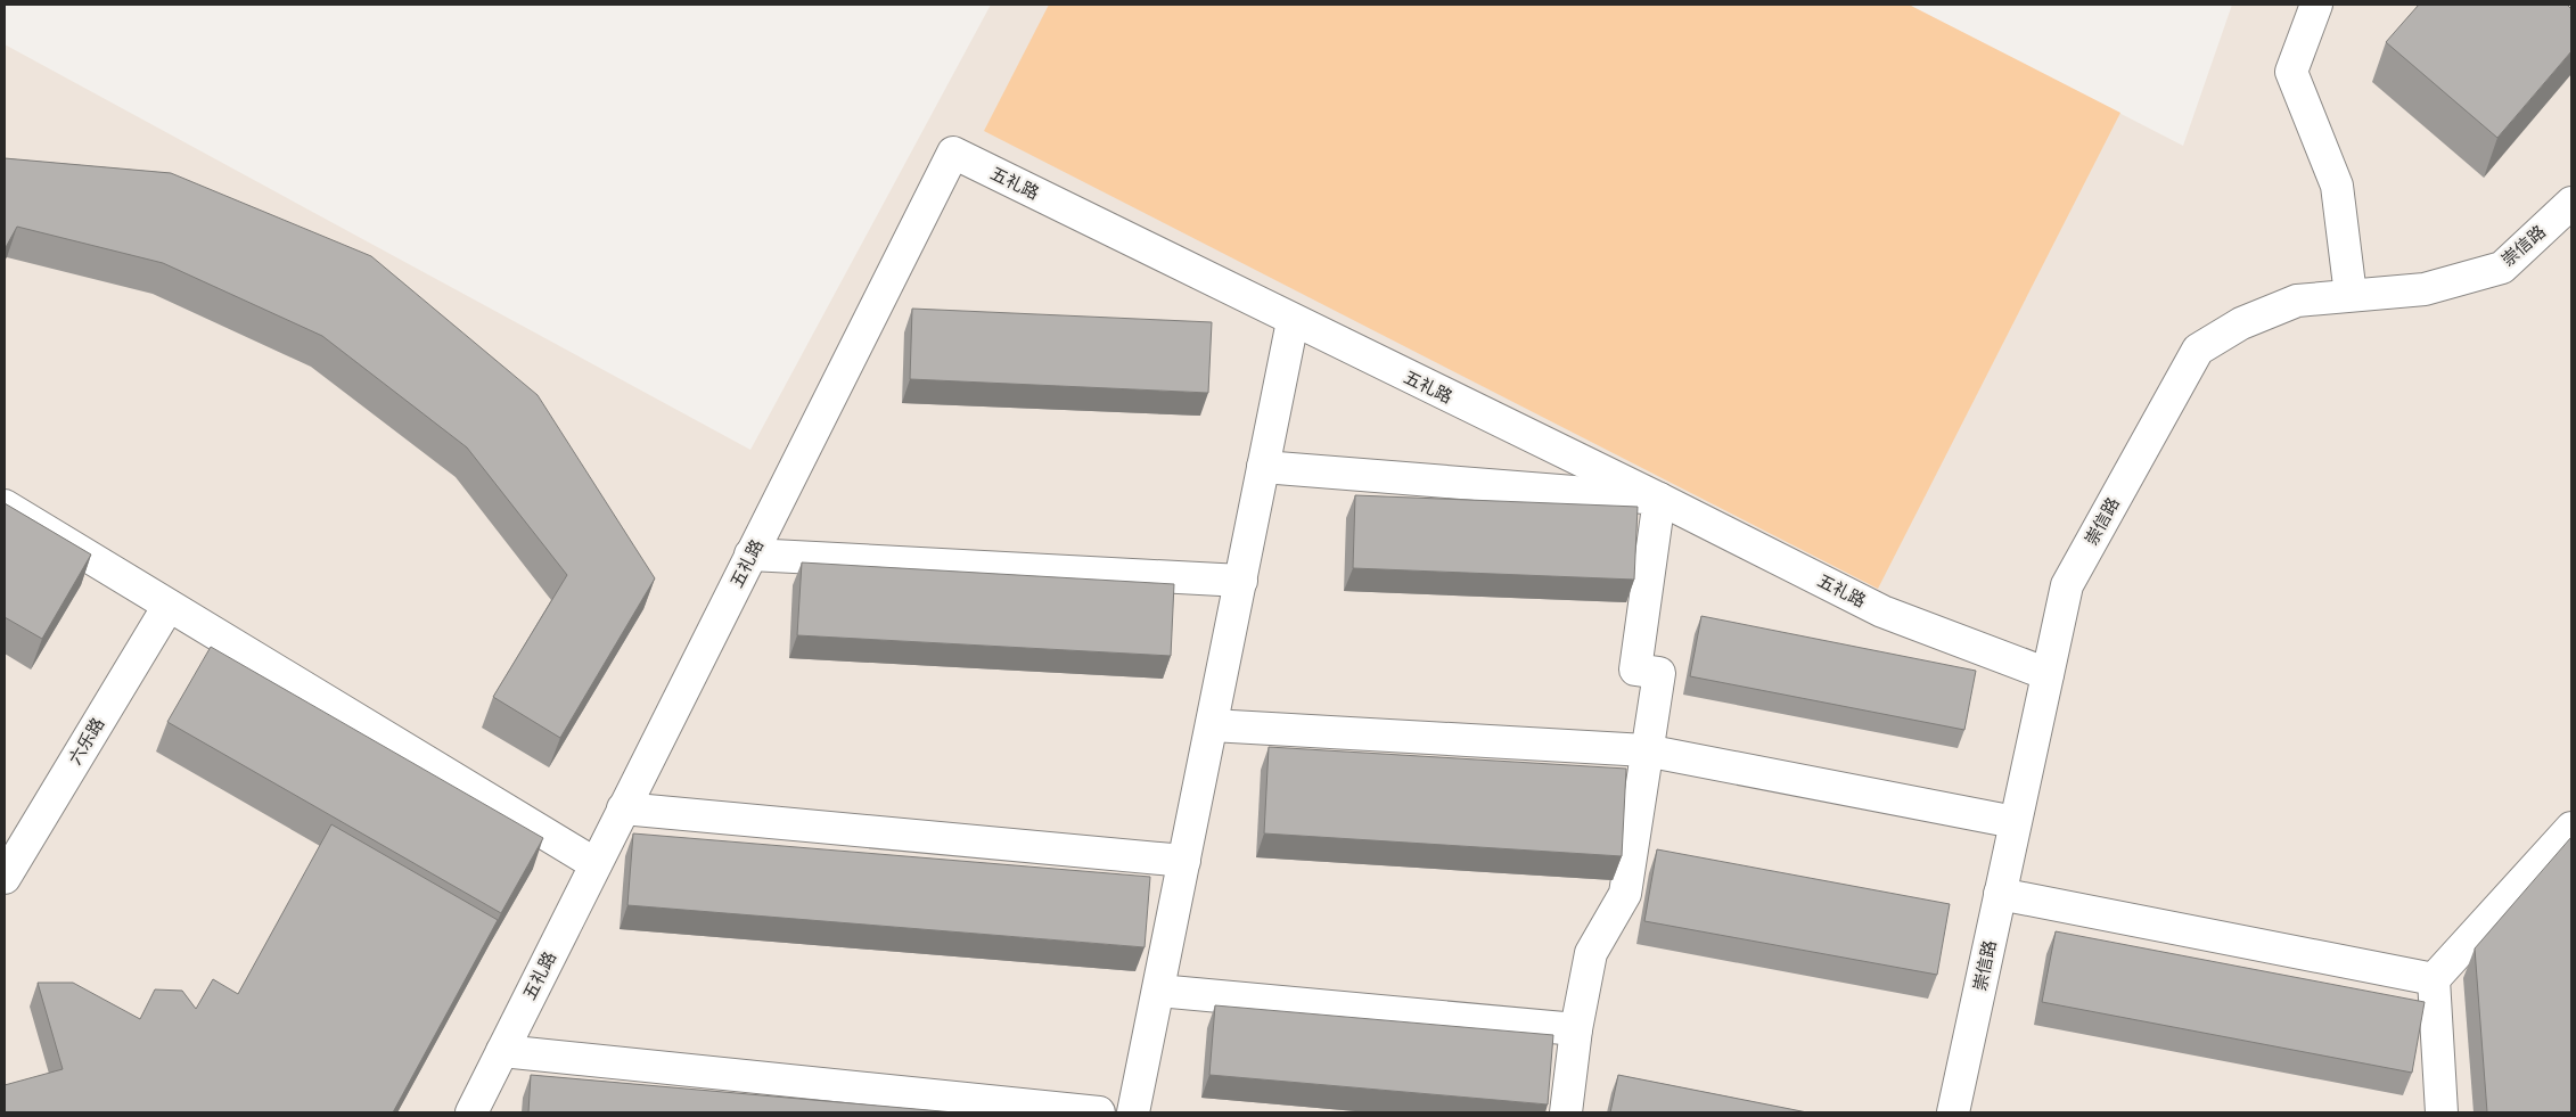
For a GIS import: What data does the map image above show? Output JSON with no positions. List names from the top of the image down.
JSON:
{
  "streets": {
    "street": ["五礼路", "崇信路", "六乐路"]
  },
  "crossings": [
    ["五礼路", "崇信路"]
  ]
}
